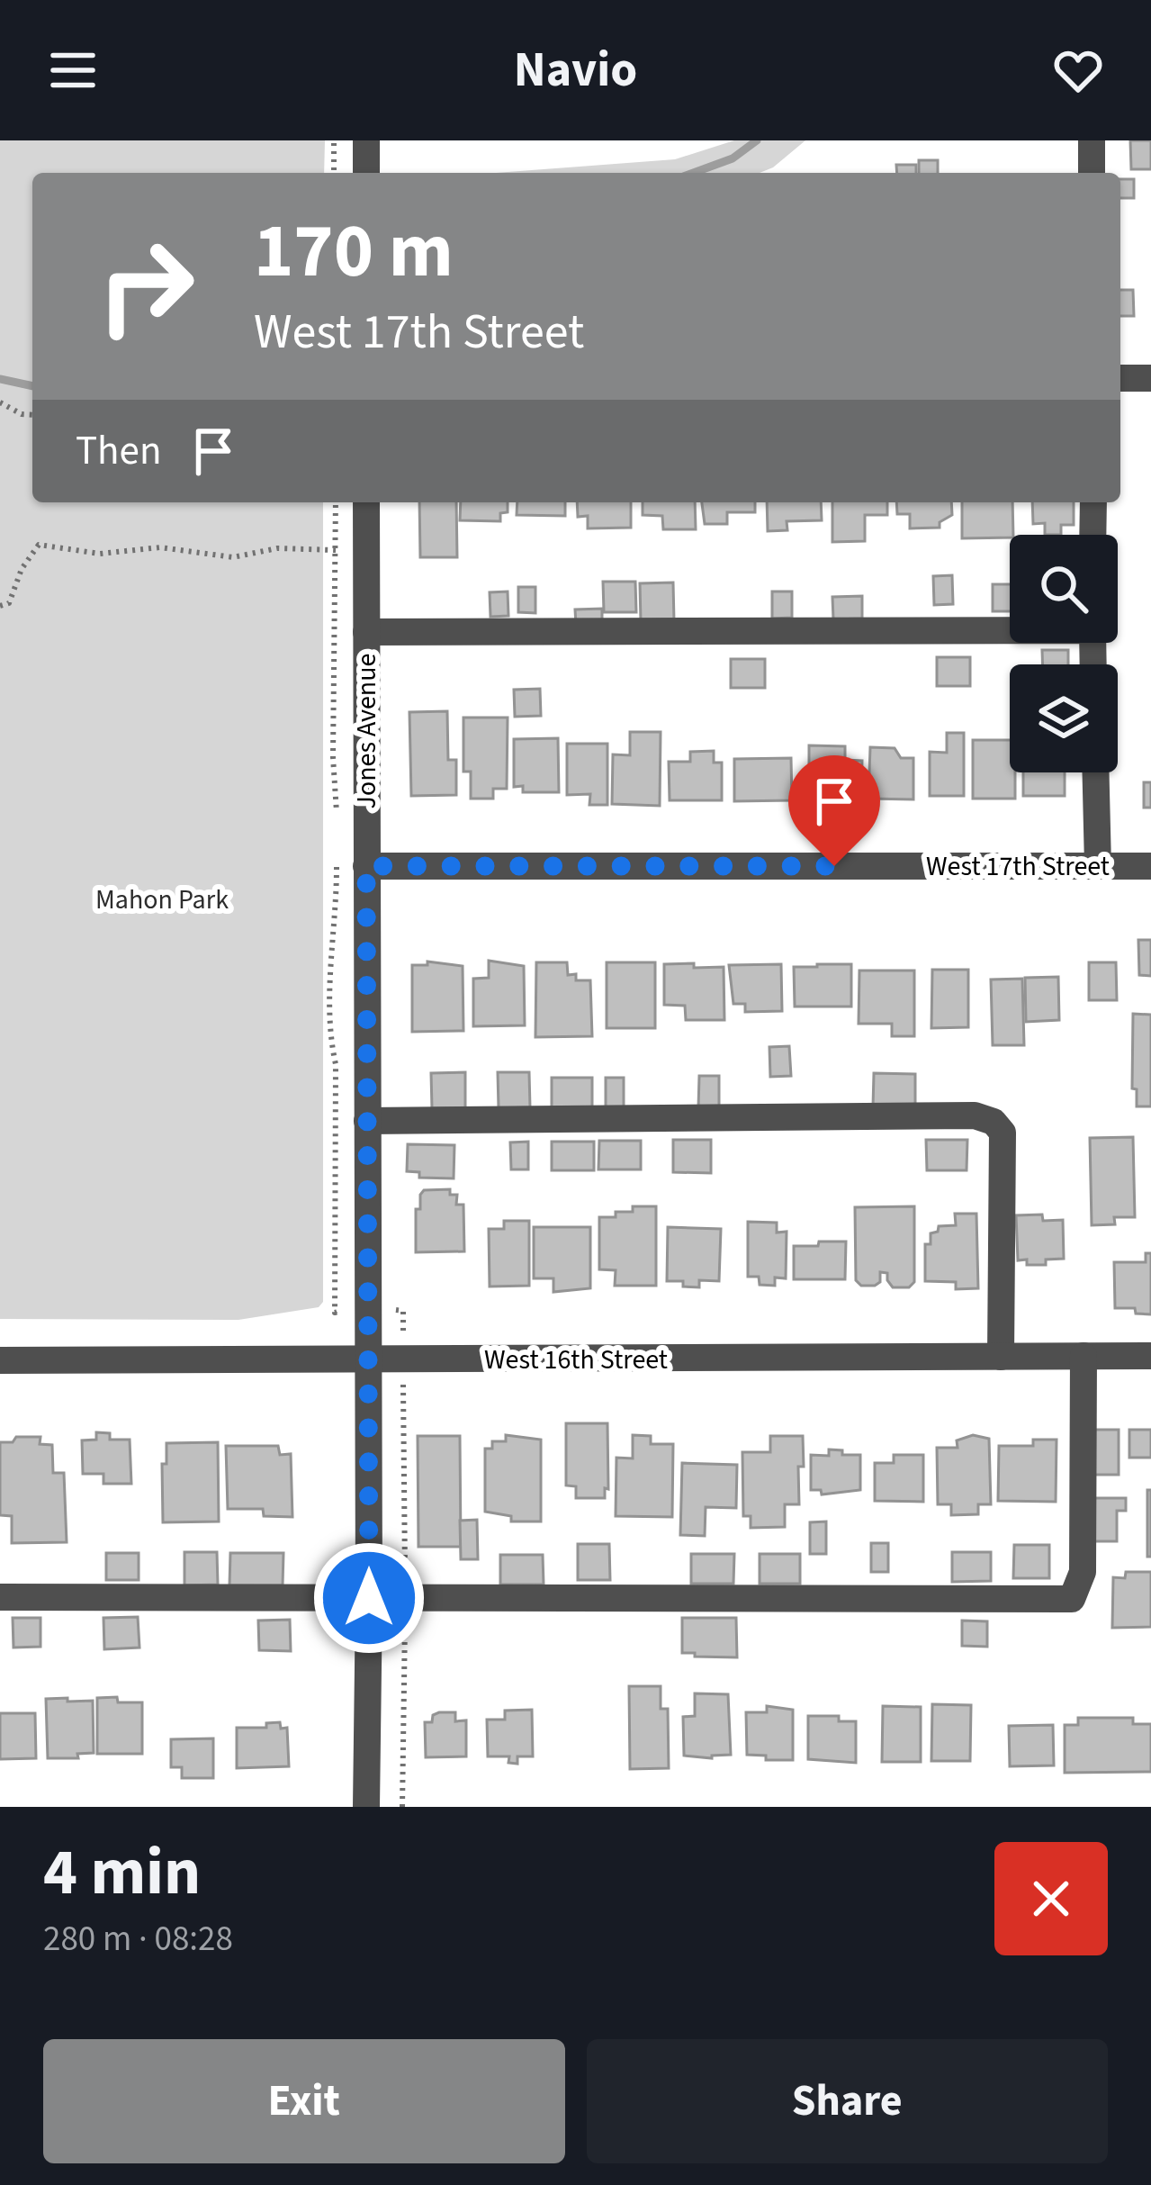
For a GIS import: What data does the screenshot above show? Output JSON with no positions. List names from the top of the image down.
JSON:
{
  "streets": {
    "street": ["Jones Avenue", "West 17th Street", "West 16th Street"]
  },
  "crossings": [
    ["Jones Avenue", "West 17th Street"],
    ["Jones Avenue", "West 16th Street"]
  ],
  "parks": ["Mahon Park"],
  "page": {
    "header": "Navio",
    "turn": ["170 m", "West 17th Street"],
    "then": "Then",
    "heading": ["4 min", "280 m · 08:28"],
    "buttons": ["Exit", "Share"]
  }
}
